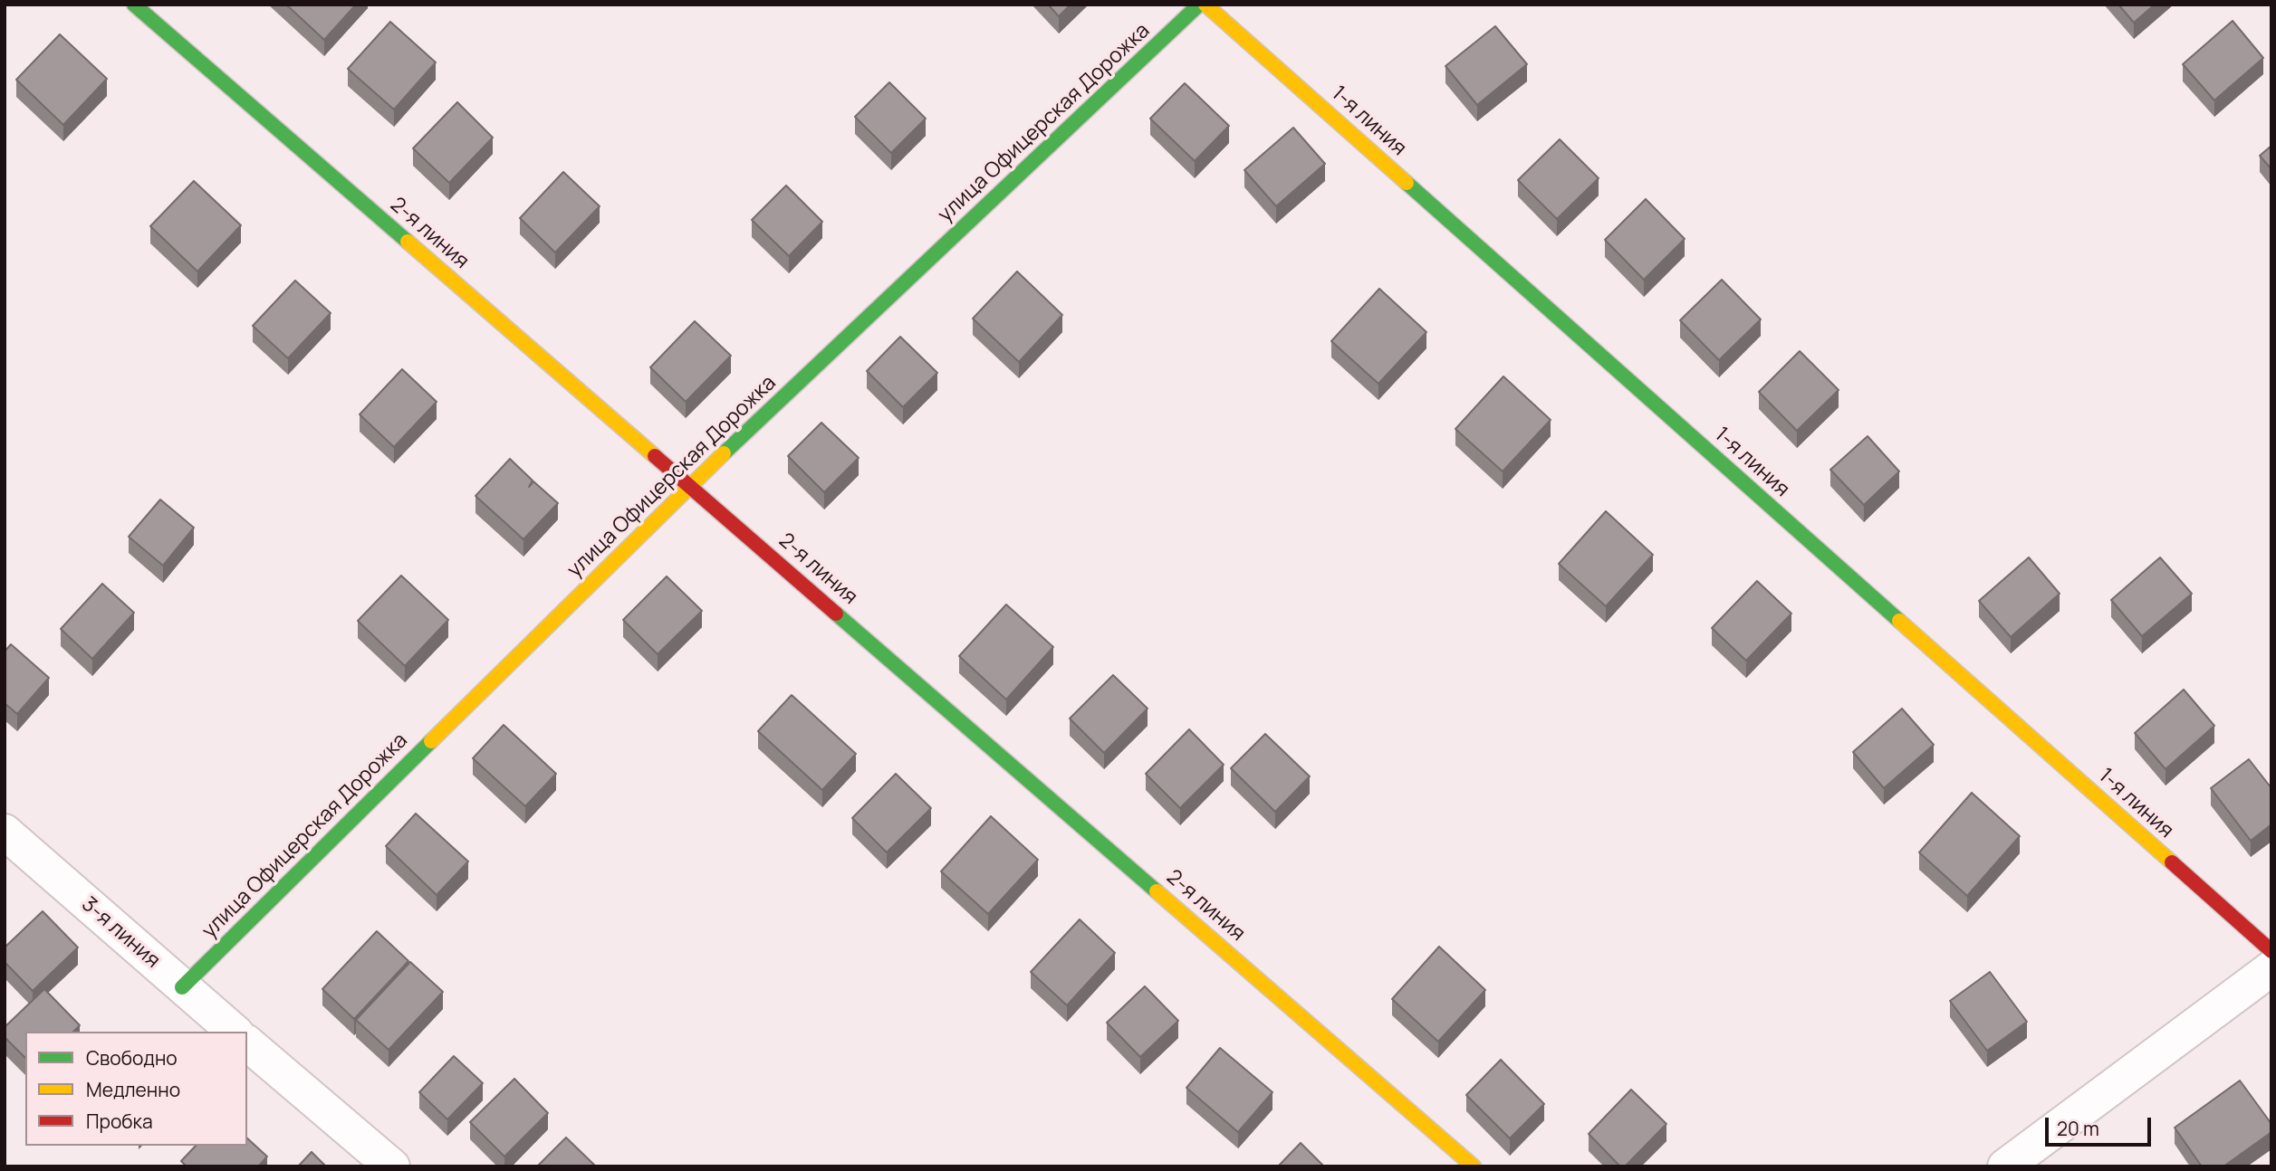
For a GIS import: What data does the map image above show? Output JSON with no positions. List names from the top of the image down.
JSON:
{
  "streets": {
    "street": [
      "1-я линия",
      "улица Офицерская Дорожка",
      "2-я линия",
      "3-я линия"
    ]
  },
  "crossings": [
    ["улица Офицерская Дорожка", "2-я линия"],
    ["улица Офицерская Дорожка", "3-я линия"]
  ],
  "legend": ["Свободно", "Медленно", "Пробка"],
  "scale_bar": "20 m"
}
